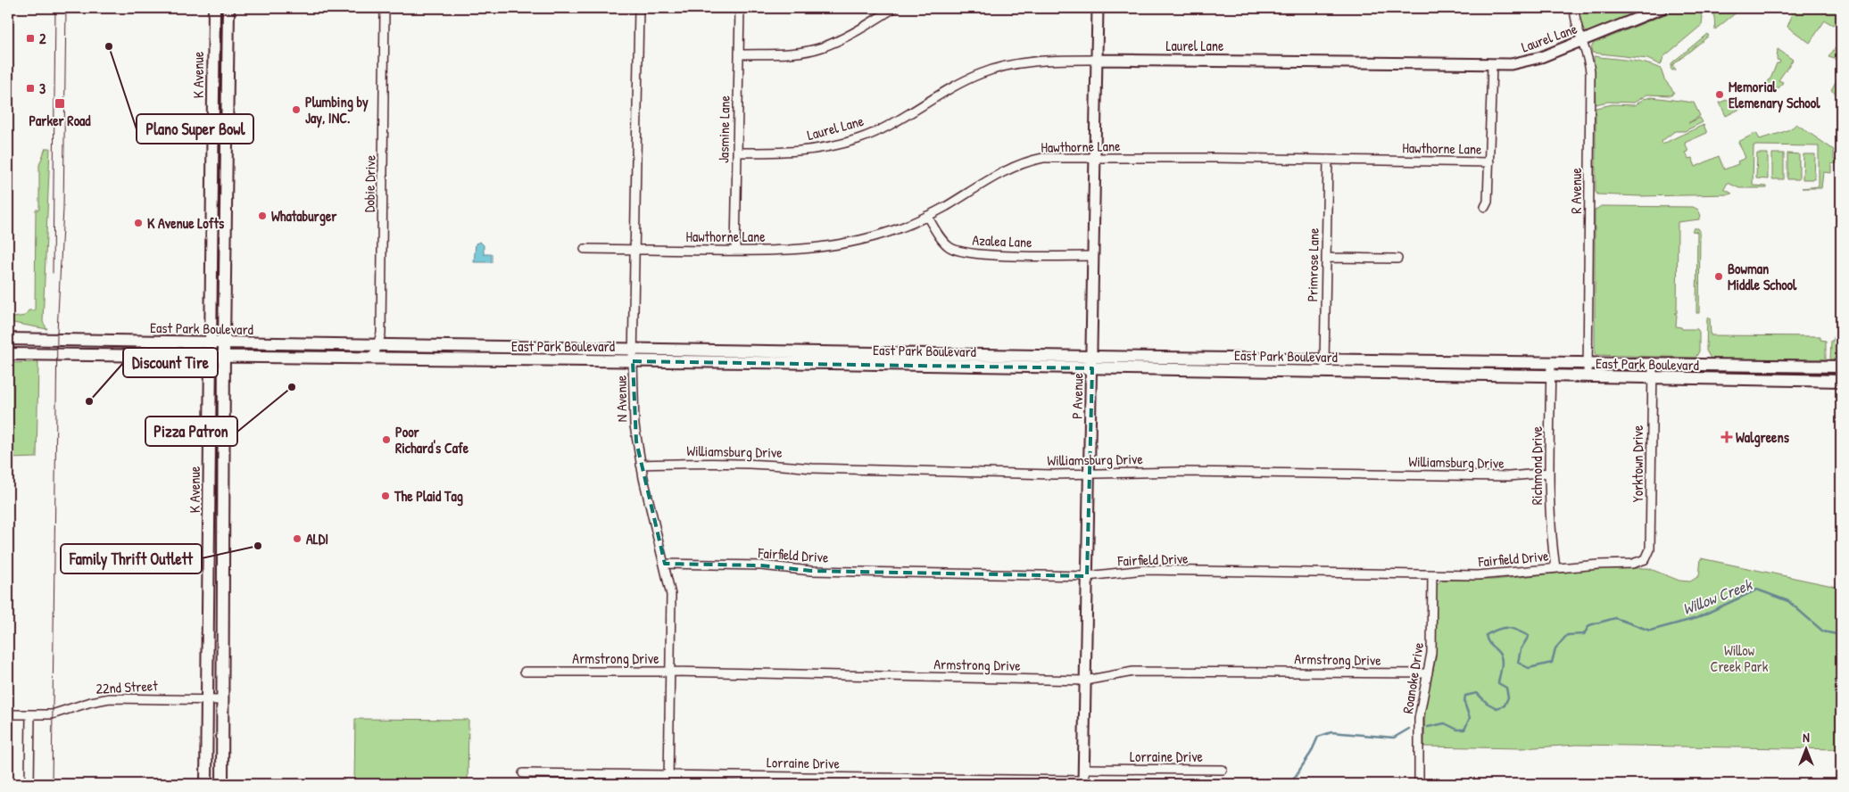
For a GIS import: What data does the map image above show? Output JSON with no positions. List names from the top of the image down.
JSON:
{
  "streets": {
    "main road": ["K Avenue", "East Park Boulevard"],
    "street": [
      "Laurel Lane",
      "Jasmine Lane",
      "Hawthorne Lane",
      "Dobie Drive",
      "R Avenue",
      "Azalea Lane",
      "Primrose Lane",
      "P Avenue",
      "N Avenue",
      "Williamsburg Drive",
      "Yorktown Drive",
      "Richmond Drive",
      "Fairfield Drive",
      "Armstrong Drive",
      "Roanoke Drive",
      "22nd Street",
      "Lorraine Drive"
    ]
  },
  "crossings": [
    ["Laurel Lane", "Jasmine Lane"],
    ["Laurel Lane", "R Avenue"],
    ["Laurel Lane", "P Avenue"],
    ["K Avenue", "East Park Boulevard"],
    ["K Avenue", "22nd Street"],
    ["Jasmine Lane", "Hawthorne Lane"],
    ["Hawthorne Lane", "Azalea Lane"],
    ["Hawthorne Lane", "Primrose Lane"],
    ["Hawthorne Lane", "P Avenue"],
    ["Hawthorne Lane", "N Avenue"],
    ["Dobie Drive", "East Park Boulevard"],
    ["R Avenue", "East Park Boulevard"],
    ["Azalea Lane", "P Avenue"],
    ["Primrose Lane", "East Park Boulevard"],
    ["East Park Boulevard", "P Avenue"],
    ["East Park Boulevard", "N Avenue"],
    ["East Park Boulevard", "Yorktown Drive"],
    ["East Park Boulevard", "Richmond Drive"],
    ["P Avenue", "Williamsburg Drive"],
    ["P Avenue", "Fairfield Drive"],
    ["P Avenue", "Armstrong Drive"],
    ["P Avenue", "Lorraine Drive"],
    ["N Avenue", "Williamsburg Drive"],
    ["N Avenue", "Fairfield Drive"],
    ["N Avenue", "Armstrong Drive"],
    ["N Avenue", "Lorraine Drive"],
    ["Williamsburg Drive", "Richmond Drive"],
    ["Yorktown Drive", "Fairfield Drive"],
    ["Richmond Drive", "Fairfield Drive"],
    ["Fairfield Drive", "Roanoke Drive"],
    ["Armstrong Drive", "Roanoke Drive"]
  ],
  "water": ["Willow Creek"],
  "parks": ["Willow Creek Park"],
  "places": {
    "transit": ["2", "3", "Parker Road"],
    "other": [
      "Plano Super Bowl",
      "Memorial Elemenary School",
      "Plumbing by Jay, INC.",
      "Whataburger",
      "K Avenue Lofts",
      "Bowman Middle School",
      "Pizza Patron",
      "Discount Tire",
      "Poor Richard's Cafe",
      "The Plaid Tag",
      "ALDI",
      "Family Thrift Outlett"
    ],
    "health": ["Walgreens"]
  },
  "north": "top"
}
